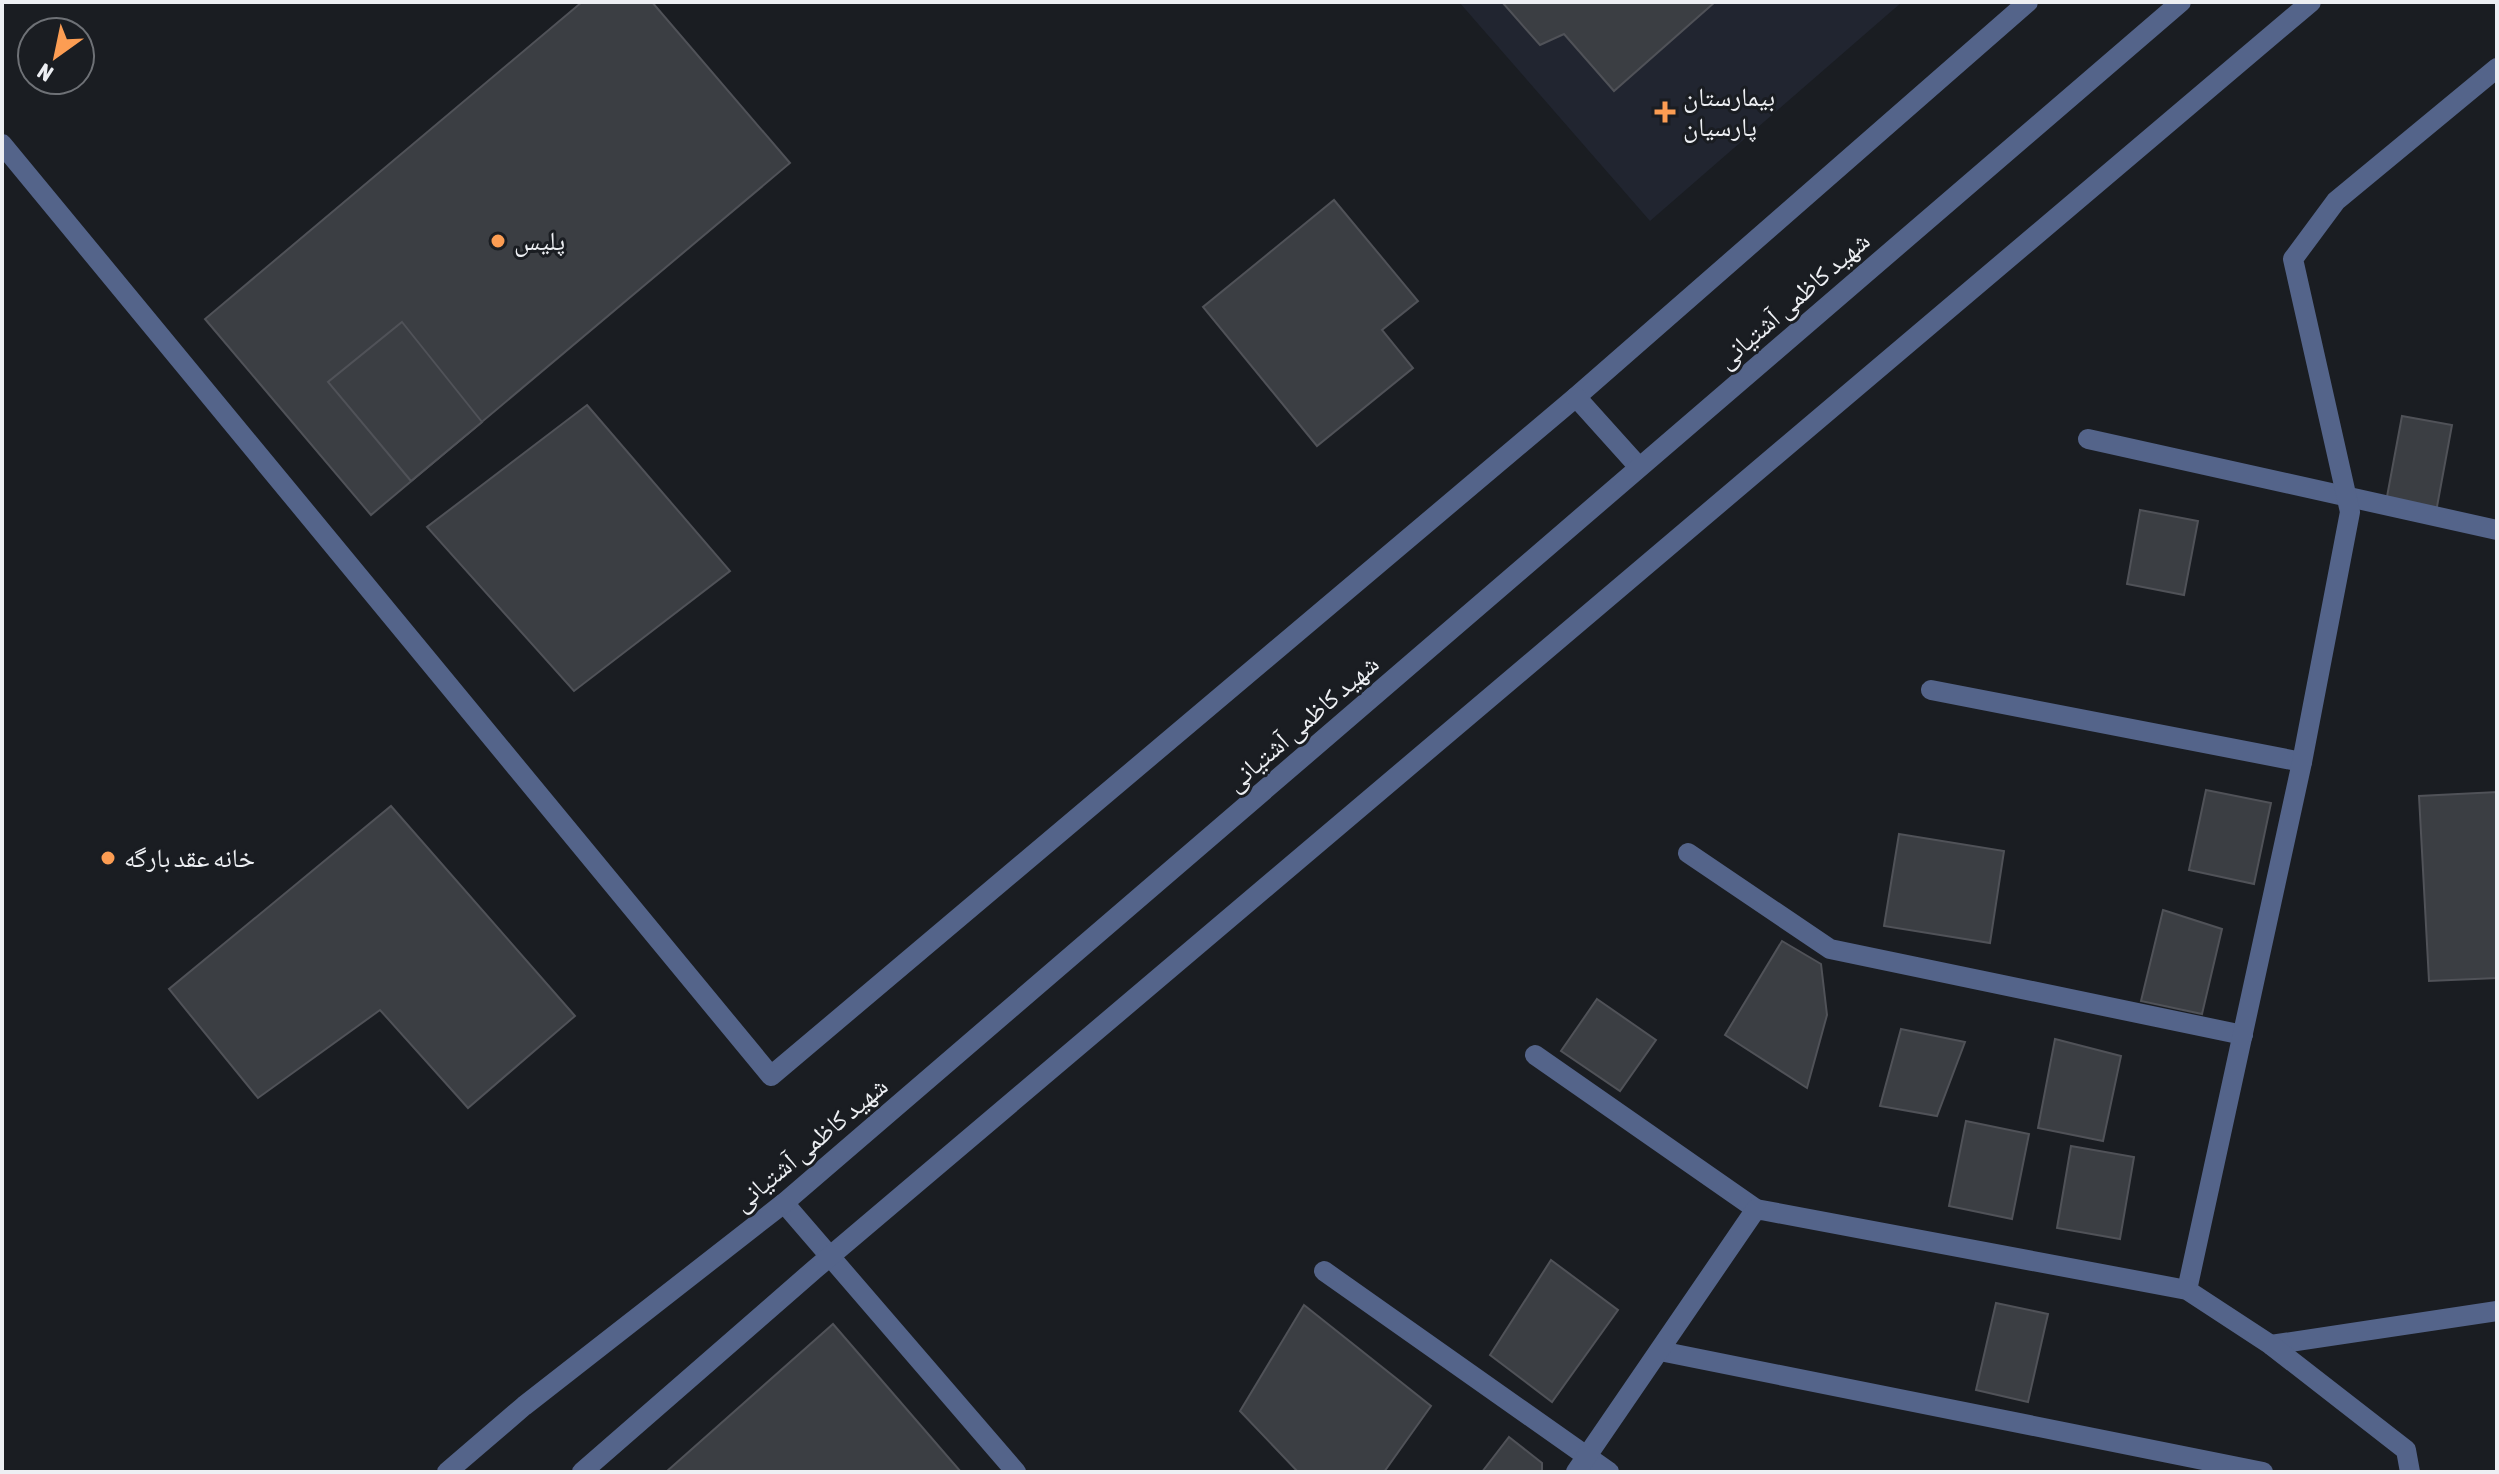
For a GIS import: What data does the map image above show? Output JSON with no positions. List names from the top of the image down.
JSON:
{
  "streets": {
    "street": ["شهید کاظمی آشتیانی"]
  },
  "places": {
    "health": ["بیمارستان پارسیان"],
    "other": ["پلیس", "خانه عقد بارگه"]
  },
  "north": "bottom left"
}
